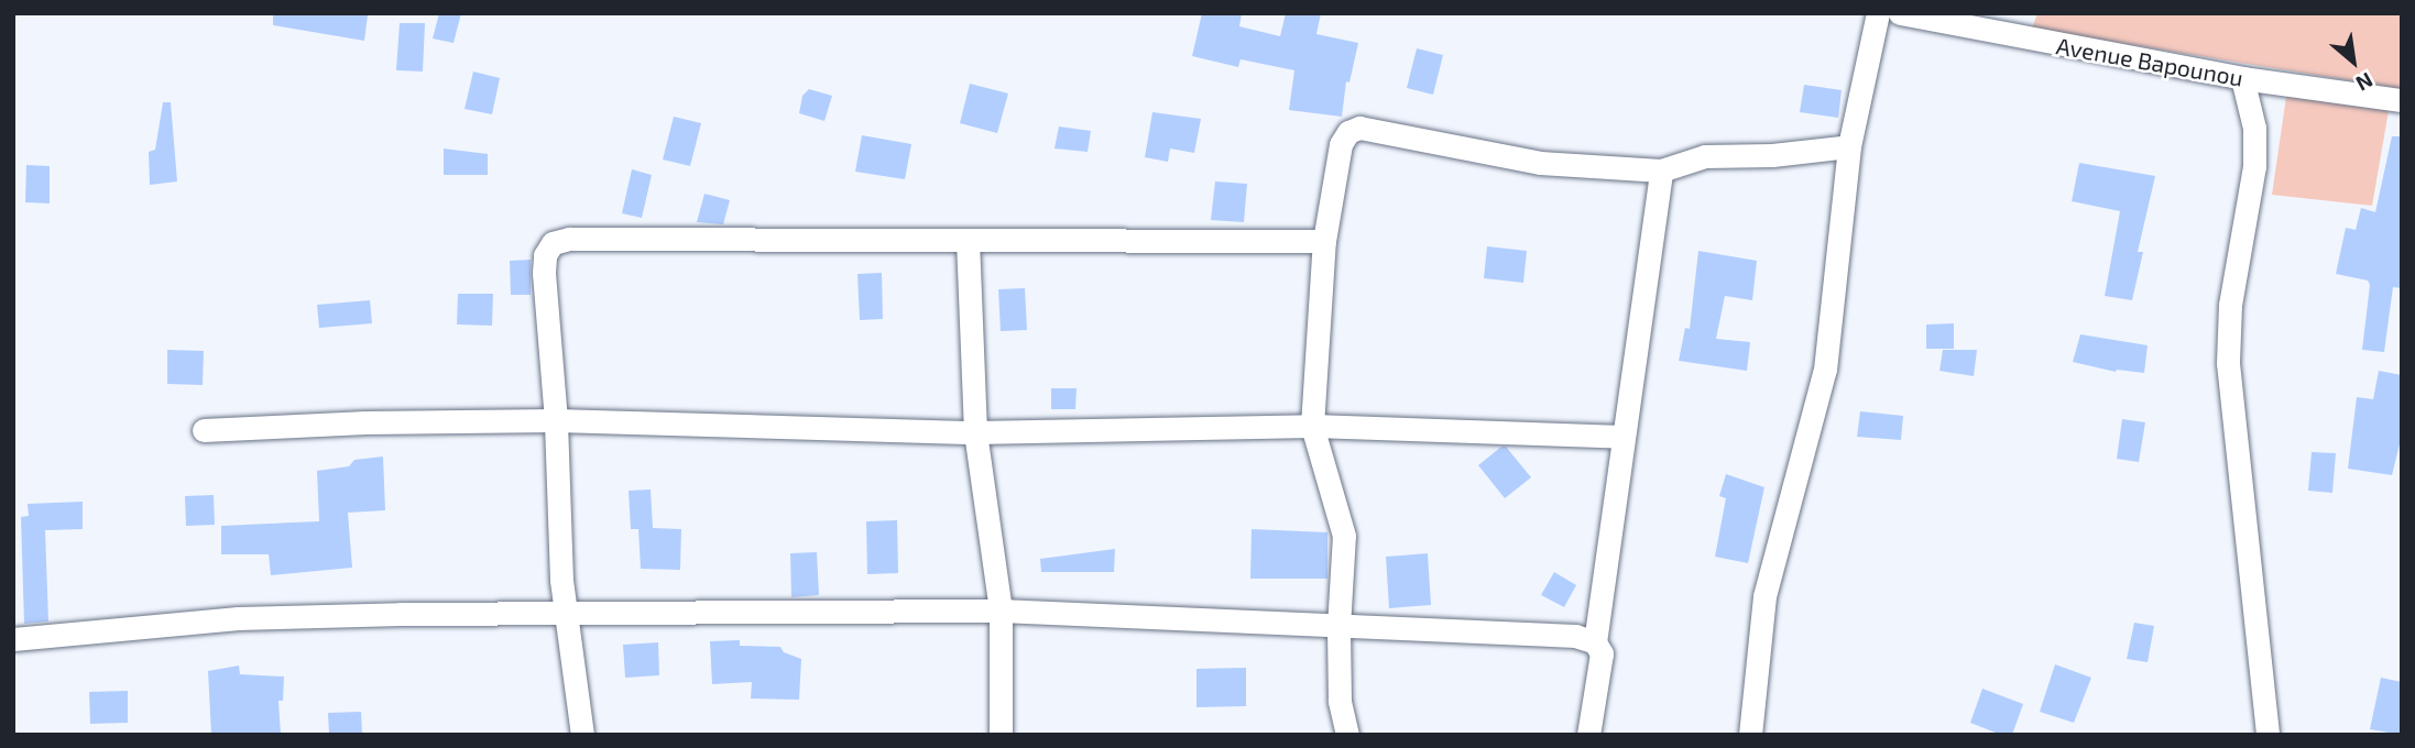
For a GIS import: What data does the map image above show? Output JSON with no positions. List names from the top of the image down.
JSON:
{
  "streets": {
    "street": ["Avenue Bapounou"]
  },
  "north": "bottom right"
}
